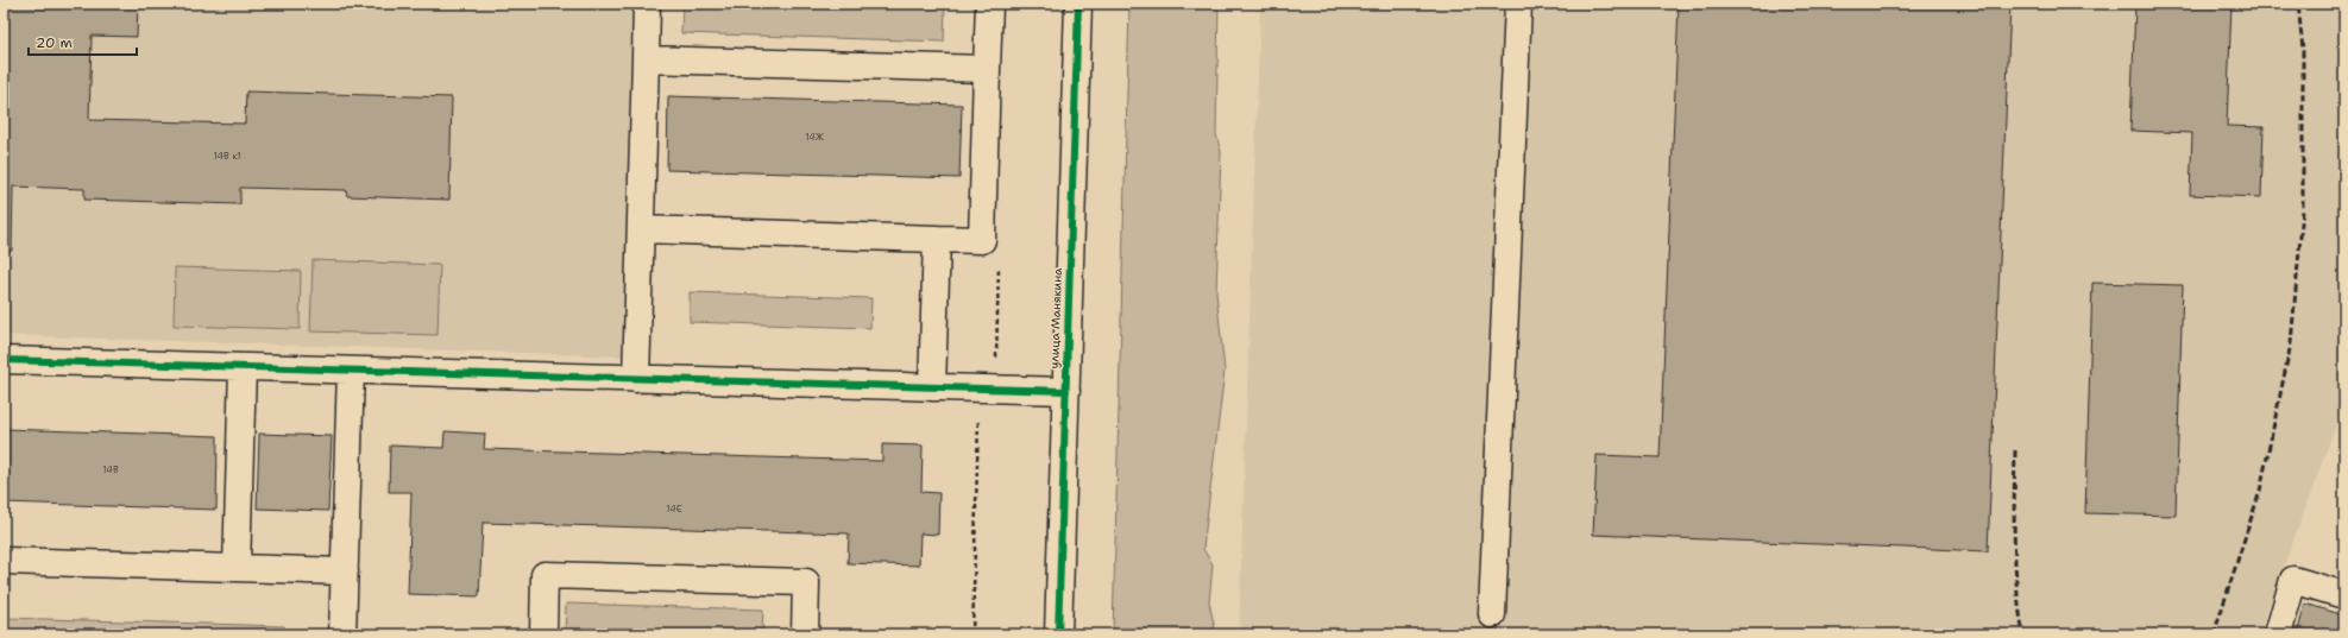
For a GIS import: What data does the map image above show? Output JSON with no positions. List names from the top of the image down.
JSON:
{
  "streets": {
    "street": ["улица Манякина"]
  },
  "house_numbers": [
    "14Ж",
    "14В к1",
    "14В",
    "14Е"
  ],
  "scale_bar": "20 m"
}
